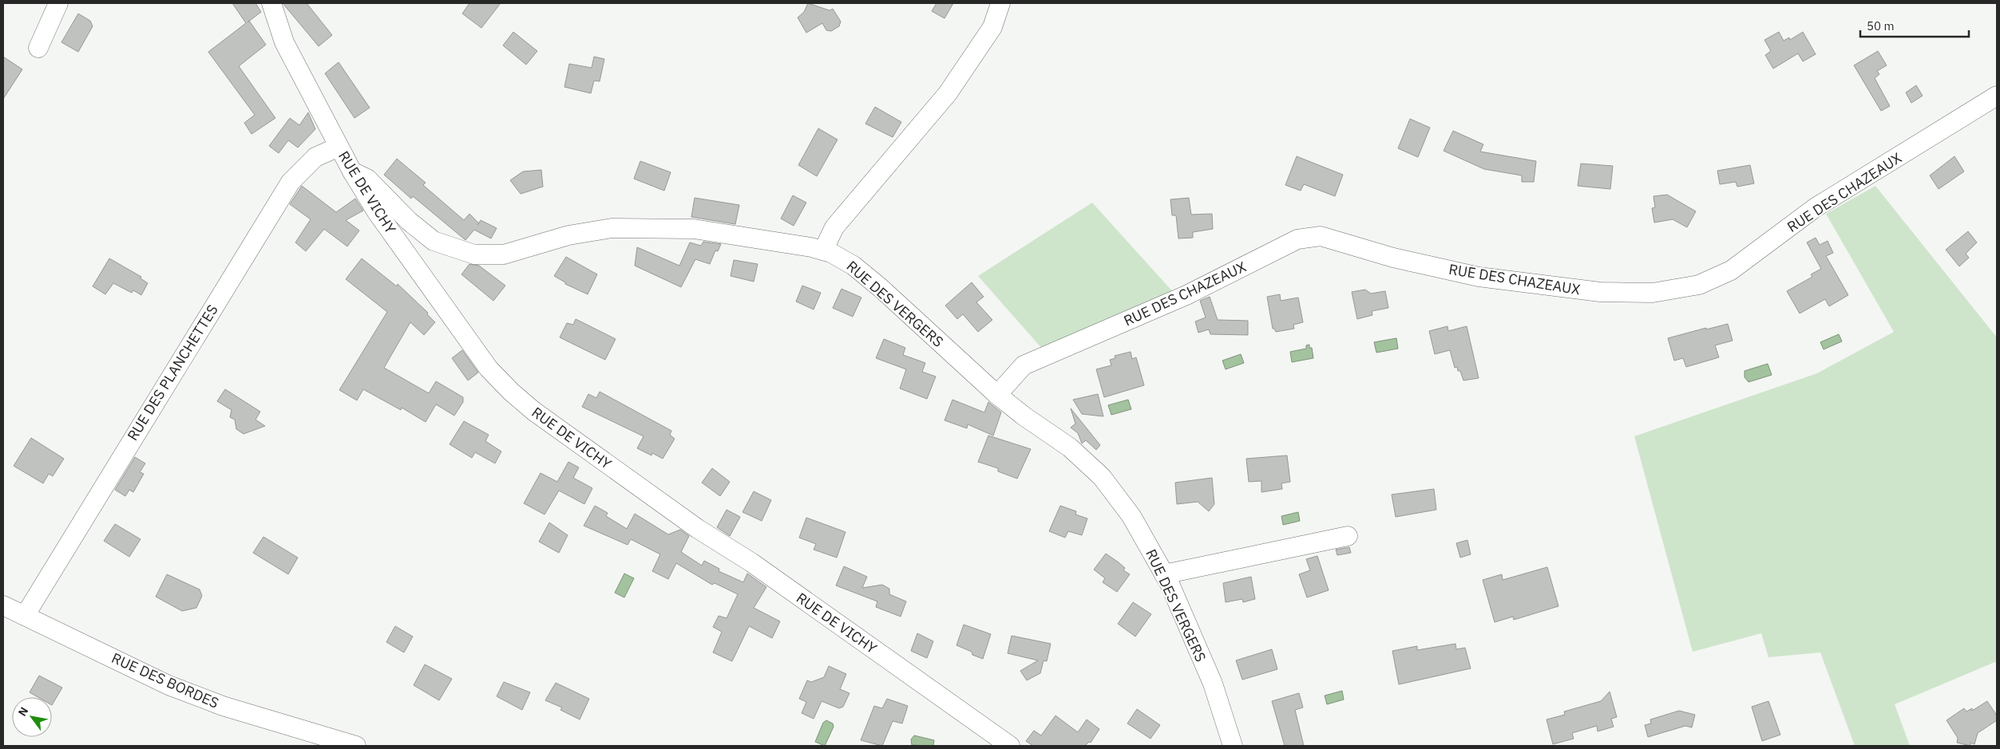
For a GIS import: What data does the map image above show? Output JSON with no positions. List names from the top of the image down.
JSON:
{
  "streets": {
    "street": [
      "RUE DE VICHY",
      "RUE DES CHAZEAUX",
      "RUE DES VERGERS",
      "RUE DES PLANCHETTES",
      "RUE DES BORDES"
    ]
  },
  "crossings": [
    ["RUE DE VICHY", "RUE DES VERGERS"],
    ["RUE DE VICHY", "RUE DES PLANCHETTES"],
    ["RUE DES CHAZEAUX", "RUE DES VERGERS"],
    ["RUE DES PLANCHETTES", "RUE DES BORDES"]
  ],
  "scale_bar": "50 m",
  "north": "top left"
}
